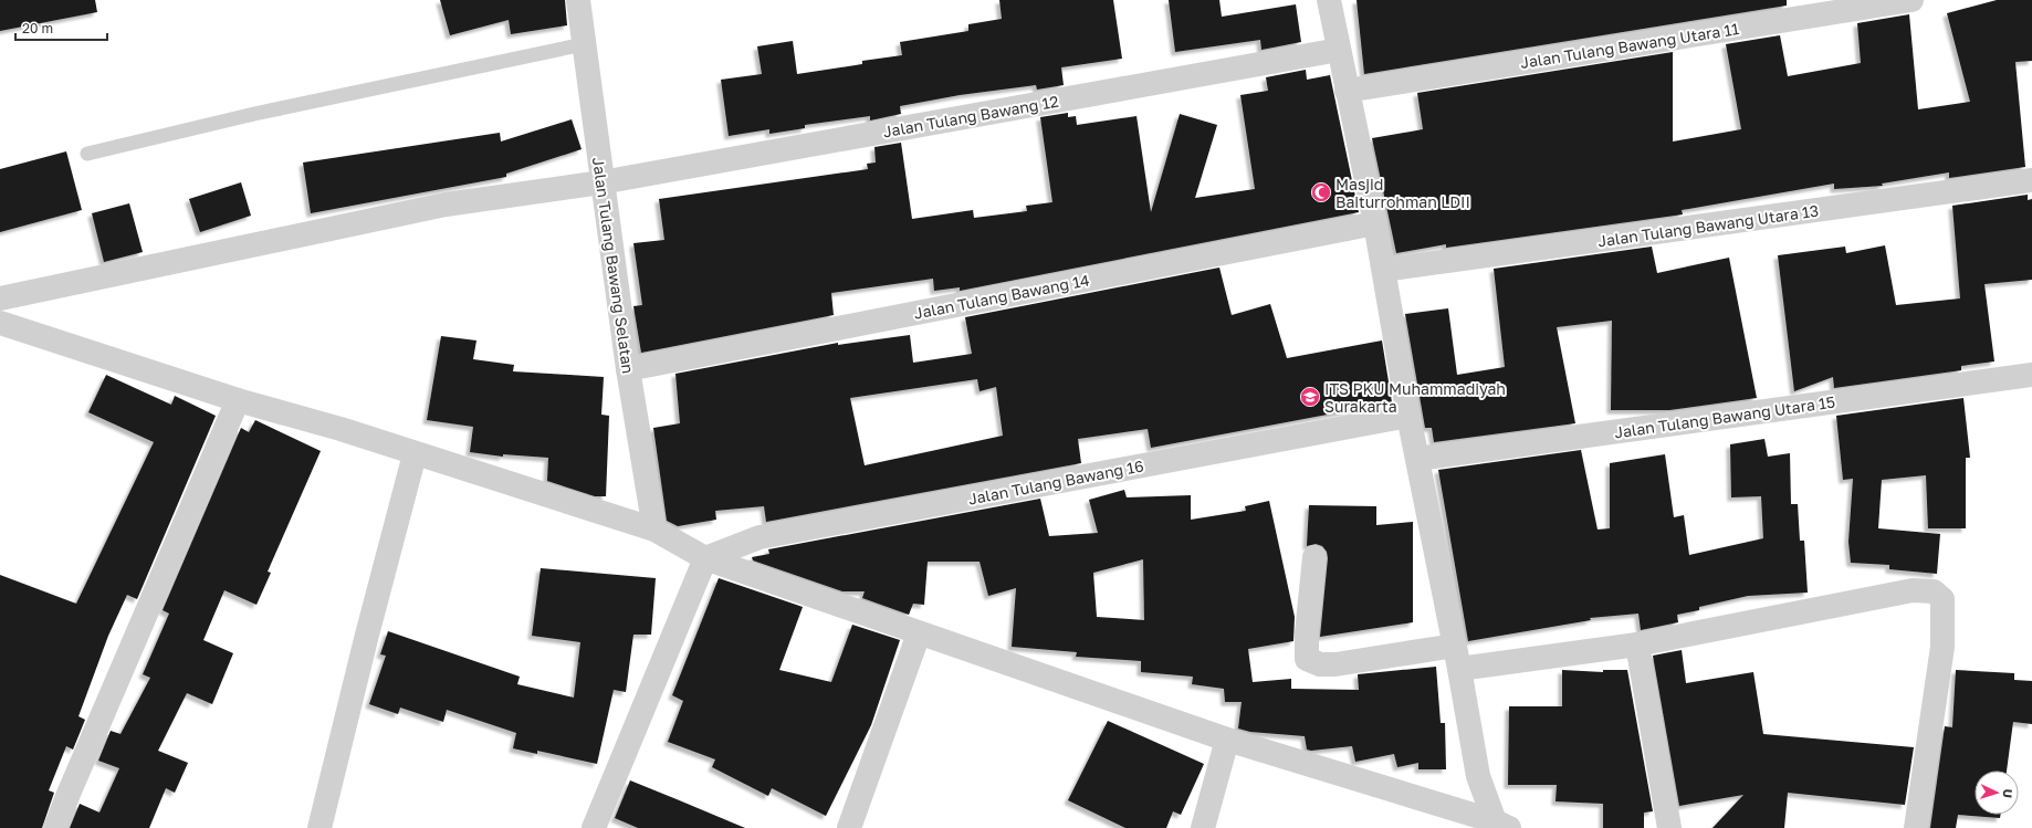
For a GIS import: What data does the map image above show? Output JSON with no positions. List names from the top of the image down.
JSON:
{
  "streets": {
    "street": [
      "Jalan Tulang Bawang Utara 11",
      "Jalan Tulang Bawang 12",
      "Jalan Tulang Bawang Utara 13",
      "Jalan Tulang Bawang Selatan",
      "Jalan Tulang Bawang 14",
      "Jalan Tulang Bawang Utara 15",
      "Jalan Tulang Bawang 16"
    ]
  },
  "crossings": [
    ["Jalan Tulang Bawang 12", "Jalan Tulang Bawang Selatan"],
    ["Jalan Tulang Bawang Selatan", "Jalan Tulang Bawang 14"]
  ],
  "places": {
    "mosque": ["Masjid Baiturrohman LDII"],
    "school or university": ["ITS PKU Muhammadiyah Surakarta"]
  },
  "scale_bar": "20 m",
  "north": "right"
}
